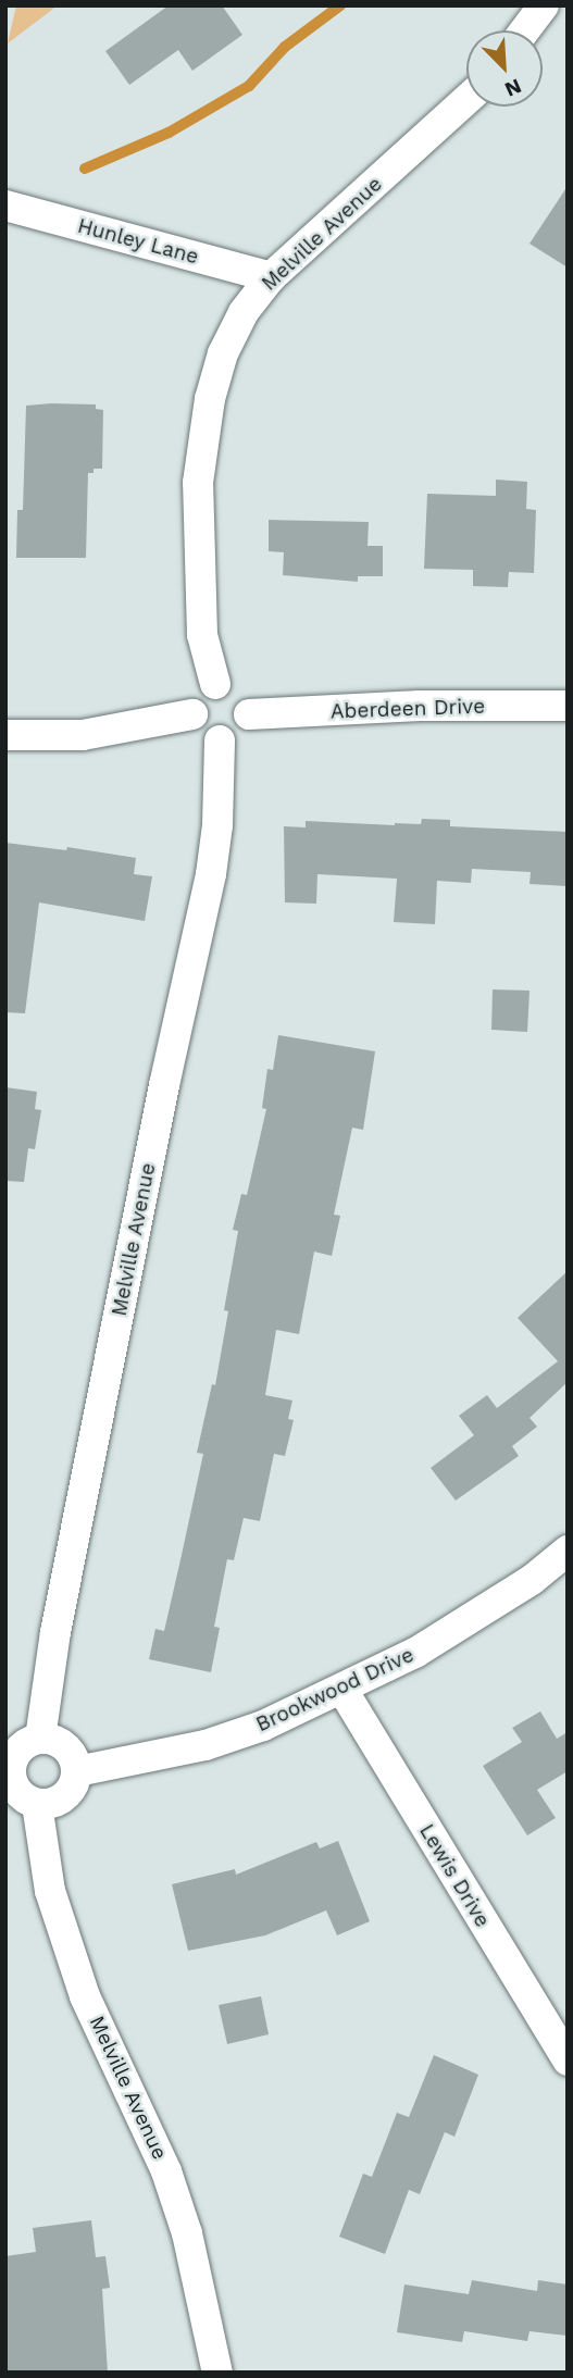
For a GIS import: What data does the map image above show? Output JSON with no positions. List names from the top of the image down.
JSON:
{
  "streets": {
    "street": [
      "Melville Avenue",
      "Hunley Lane",
      "Aberdeen Drive",
      "Brookwood Drive",
      "Lewis Drive"
    ]
  },
  "crossings": [
    ["Melville Avenue", "Hunley Lane"],
    ["Melville Avenue", "Aberdeen Drive"],
    ["Melville Avenue", "Brookwood Drive"],
    ["Brookwood Drive", "Lewis Drive"]
  ],
  "north": "bottom right"
}
